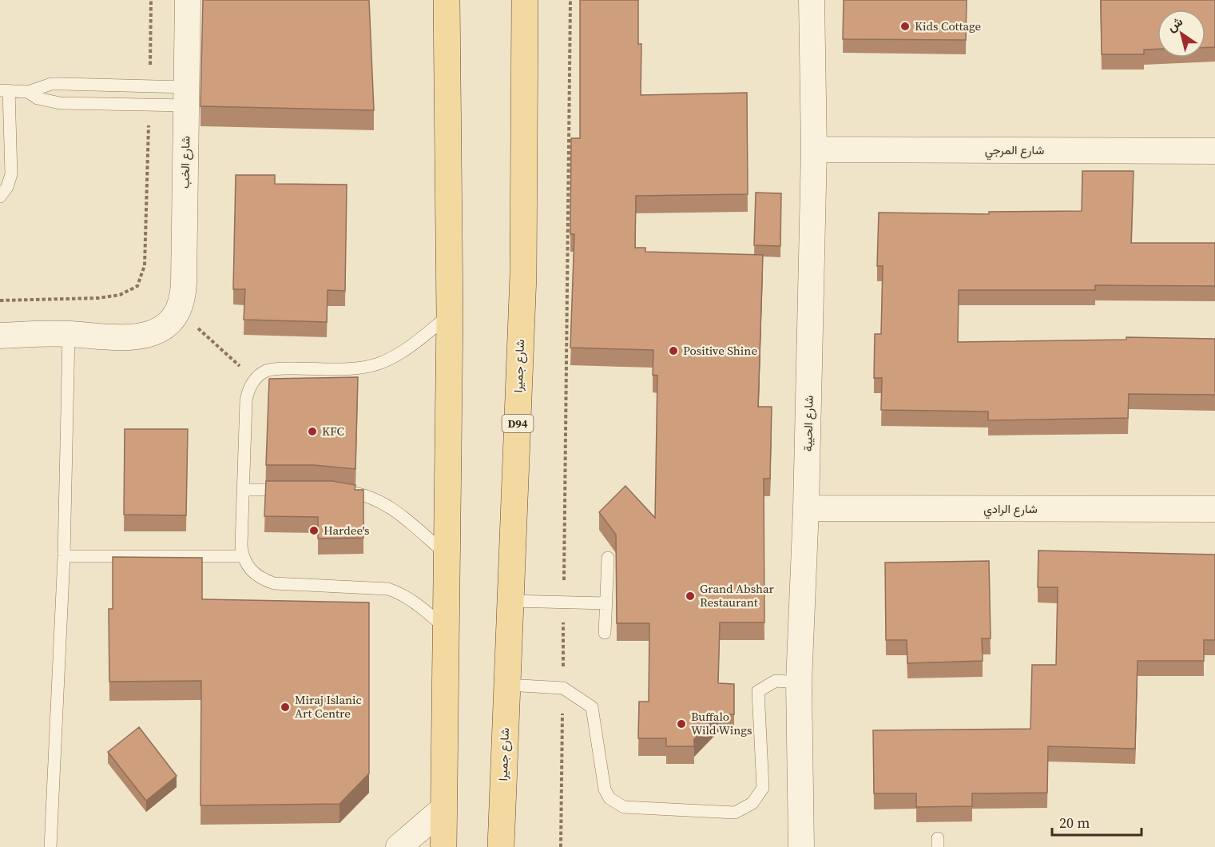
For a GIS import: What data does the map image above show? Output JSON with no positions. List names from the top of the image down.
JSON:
{
  "streets": {
    "main road": ["شارع جميرا", "D94"],
    "street": [
      "شارع المرجي",
      "شارع الخب",
      "شارع الحيبة",
      "شارع الرادي"
    ]
  },
  "crossings": [
    ["شارع المرجي", "شارع الحيبة"],
    ["شارع الحيبة", "شارع الرادي"]
  ],
  "places": [
    "Kids Cottage",
    "Positive Shine",
    "KFC",
    "Hardee's",
    "Grand Abshar Restaurant",
    "Miraj Islanic Art Centre",
    "Buffalo Wild Wings"
  ],
  "scale_bar": "20 m",
  "north": "top left"
}
